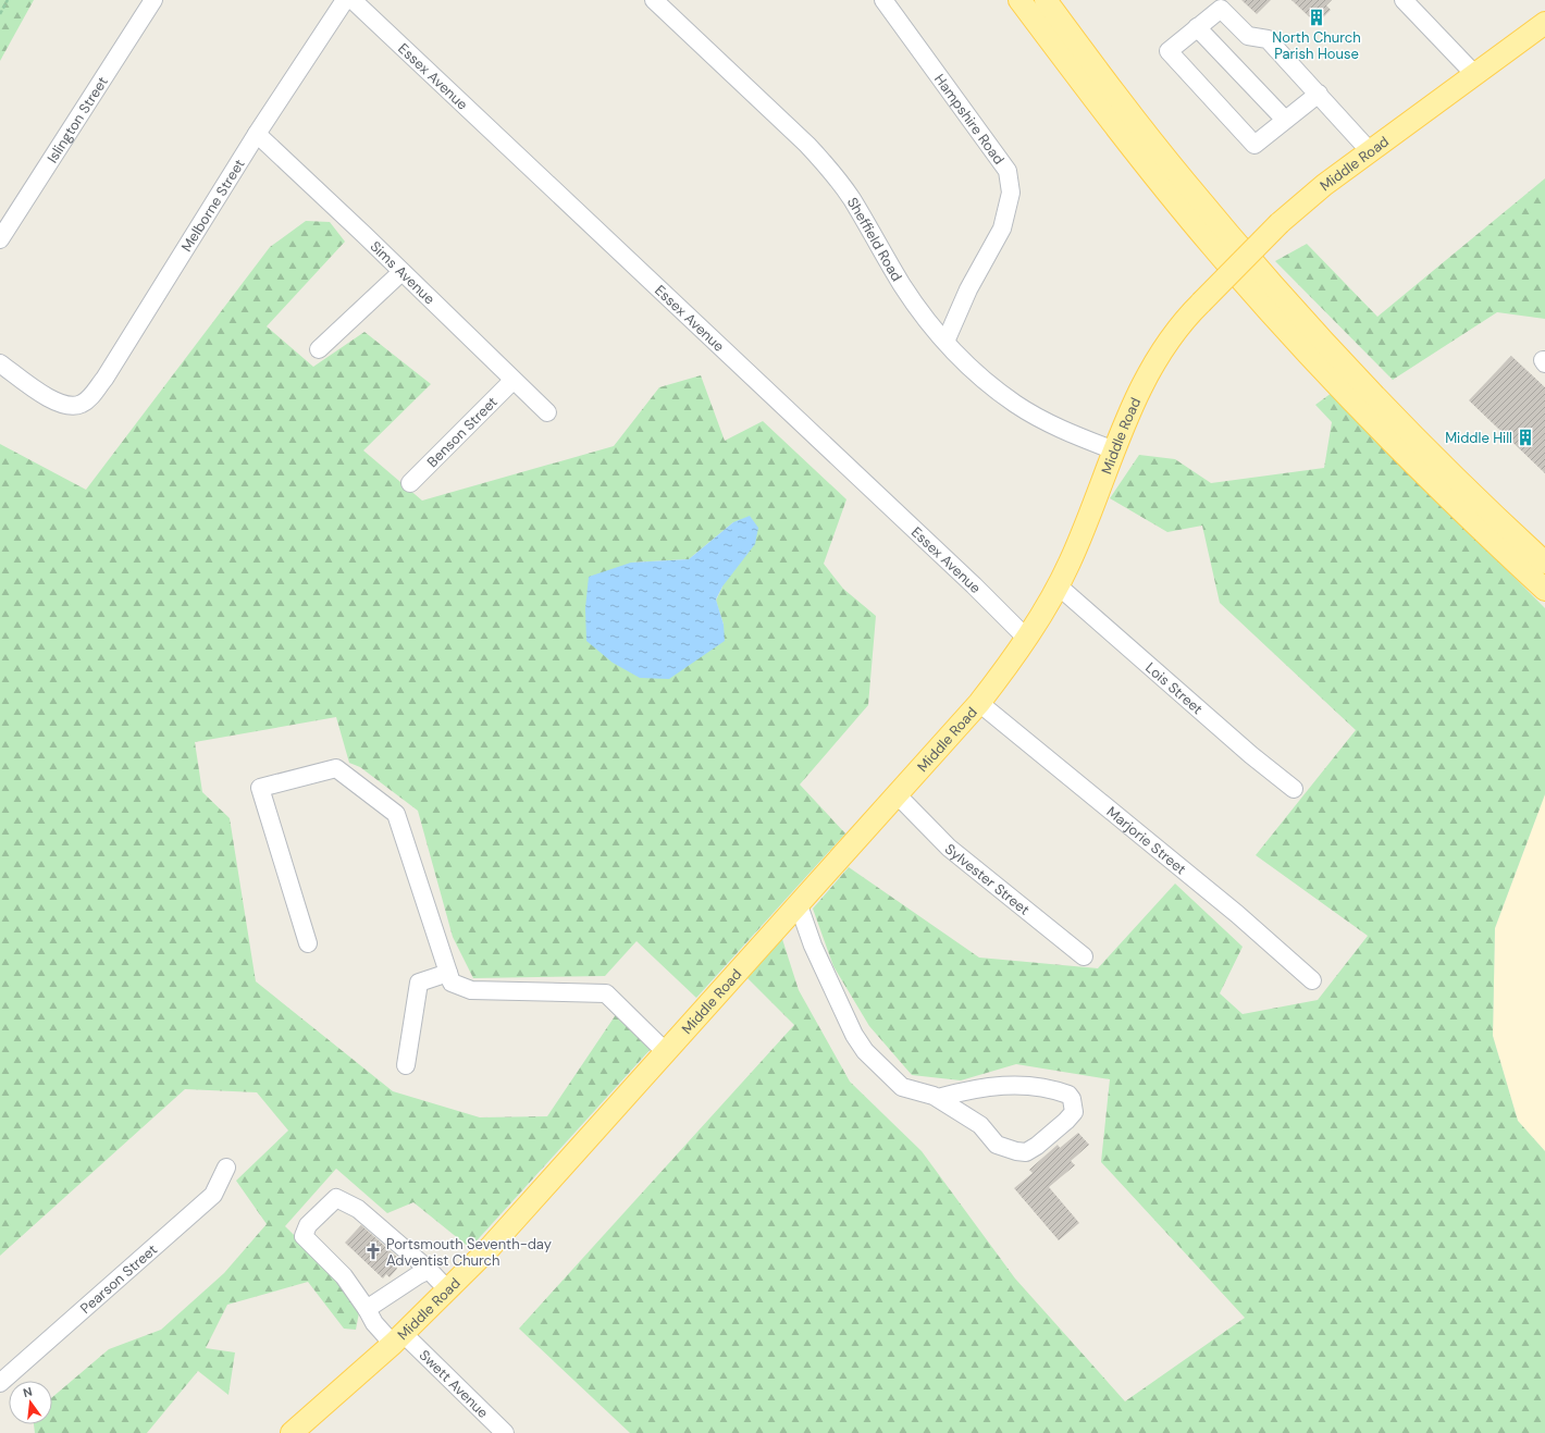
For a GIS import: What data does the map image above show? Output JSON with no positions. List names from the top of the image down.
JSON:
{
  "streets": {
    "main road": ["Middle Road"],
    "street": [
      "Essex Avenue",
      "Hampshire Road",
      "Islington Street",
      "Melborne Street",
      "Sheffield Road",
      "Sims Avenue",
      "Benson Street",
      "Lois Street",
      "Marjorie Street",
      "Sylvester Street",
      "Pearson Street",
      "Swett Avenue"
    ]
  },
  "crossings": [
    ["Essex Avenue", "Middle Road"],
    ["Hampshire Road", "Sheffield Road"],
    ["Middle Road", "Sheffield Road"],
    ["Middle Road", "Lois Street"],
    ["Middle Road", "Marjorie Street"],
    ["Middle Road", "Sylvester Street"],
    ["Middle Road", "Swett Avenue"],
    ["Melborne Street", "Sims Avenue"],
    ["Sims Avenue", "Benson Street"]
  ],
  "places": {
    "building": ["North Church Parish House", "Middle Hill"],
    "church": ["Portsmouth Seventh-day Adventist Church"]
  },
  "north": "top"
}
